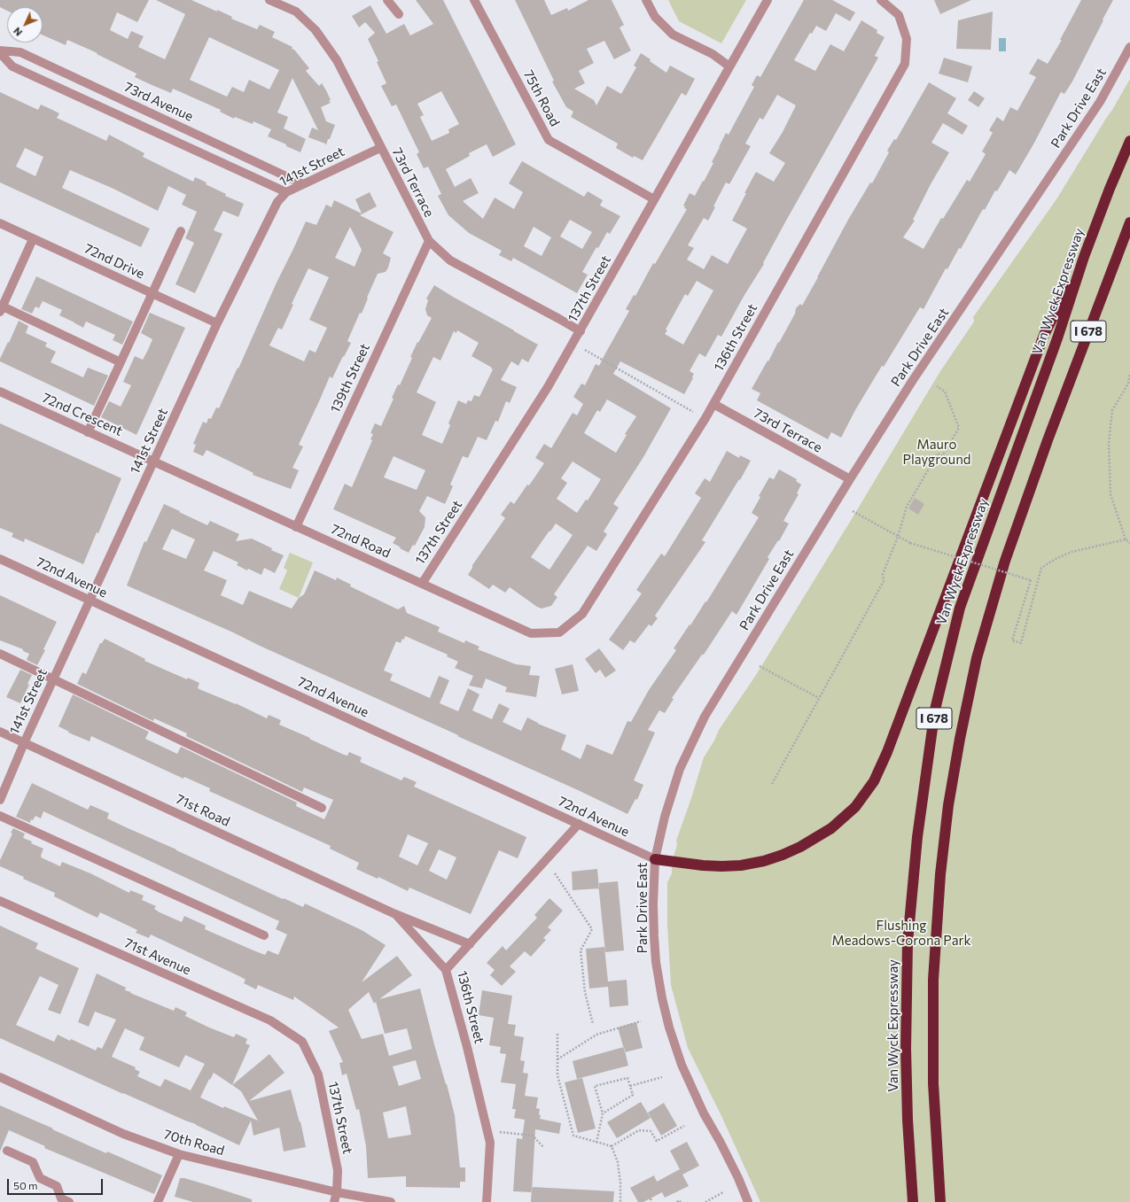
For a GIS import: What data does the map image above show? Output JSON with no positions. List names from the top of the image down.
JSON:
{
  "streets": {
    "highway": ["Van Wyck Expressway", "I 678"],
    "street": [
      "75th Road",
      "73rd Avenue",
      "Park Drive East",
      "141st Street",
      "73rd Terrace",
      "72nd Drive",
      "137th Street",
      "136th Street",
      "139th Street",
      "72nd Crescent",
      "72nd Road",
      "72nd Avenue",
      "71st Road",
      "71st Avenue",
      "70th Road"
    ]
  },
  "crossings": [
    ["75th Road", "137th Street"],
    ["73rd Avenue", "141st Street"],
    ["Park Drive East", "73rd Terrace"],
    ["Park Drive East", "72nd Avenue"],
    ["141st Street", "73rd Terrace"],
    ["141st Street", "72nd Drive"],
    ["141st Street", "72nd Crescent"],
    ["141st Street", "72nd Road"],
    ["141st Street", "72nd Avenue"],
    ["141st Street", "71st Road"],
    ["73rd Terrace", "137th Street"],
    ["73rd Terrace", "136th Street"],
    ["73rd Terrace", "139th Street"],
    ["137th Street", "72nd Road"],
    ["137th Street", "71st Avenue"],
    ["137th Street", "70th Road"],
    ["136th Street", "72nd Road"],
    ["136th Street", "72nd Avenue"],
    ["136th Street", "71st Road"],
    ["139th Street", "72nd Road"],
    ["72nd Crescent", "72nd Road"]
  ],
  "parks": ["Mauro Playground", "Flushing Meadows-Corona Park"],
  "scale_bar": "50 m",
  "north": "bottom left"
}
